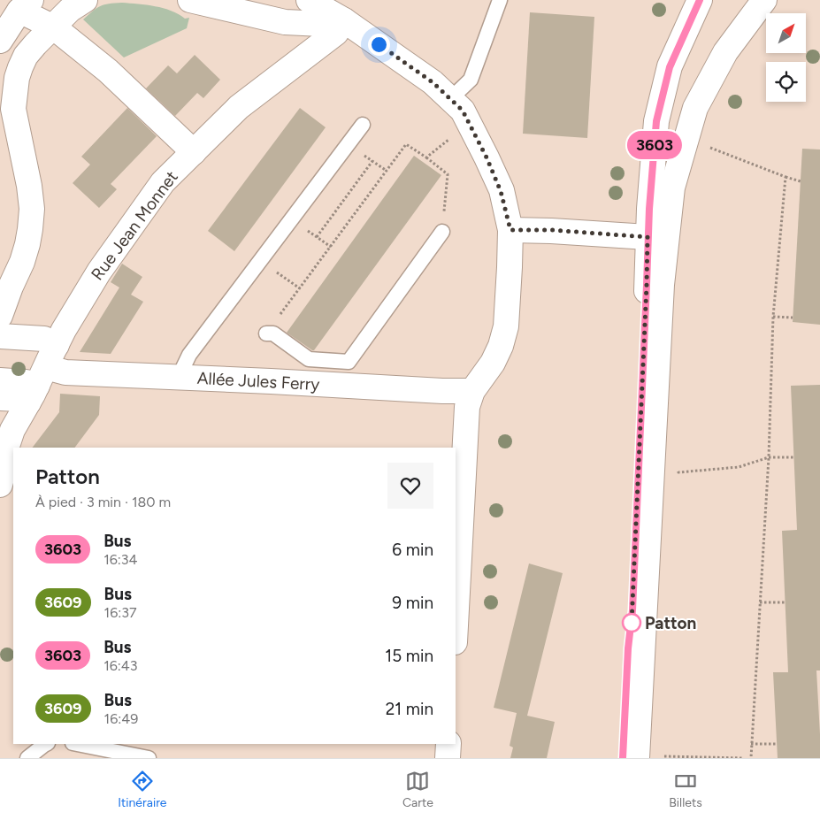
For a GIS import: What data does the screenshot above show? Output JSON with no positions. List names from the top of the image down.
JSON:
{
  "streets": {
    "street": ["Rue Jean Monnet", "Allée Jules Ferry"]
  },
  "crossings": [
    ["Rue Jean Monnet", "Allée Jules Ferry"]
  ],
  "places": ["Patton"],
  "lines": ["bus line 3603"],
  "north": "top right",
  "page": {
    "on_map": "3603",
    "heading": ["Patton", "À pied · 3 min · 180 m"],
    "list": [
      {
        "mark": "3603",
        "name": "Bus",
        "note": "16:34",
        "value": "6 min"
      },
      {
        "mark": "3609",
        "name": "Bus",
        "note": "16:37",
        "value": "9 min"
      },
      {
        "mark": "3603",
        "name": "Bus",
        "note": "16:43",
        "value": "15 min"
      },
      {
        "mark": "3609",
        "name": "Bus",
        "note": "16:49",
        "value": "21 min"
      }
    ],
    "tabs": ["Itinéraire", "Carte", "Billets"]
  }
}
